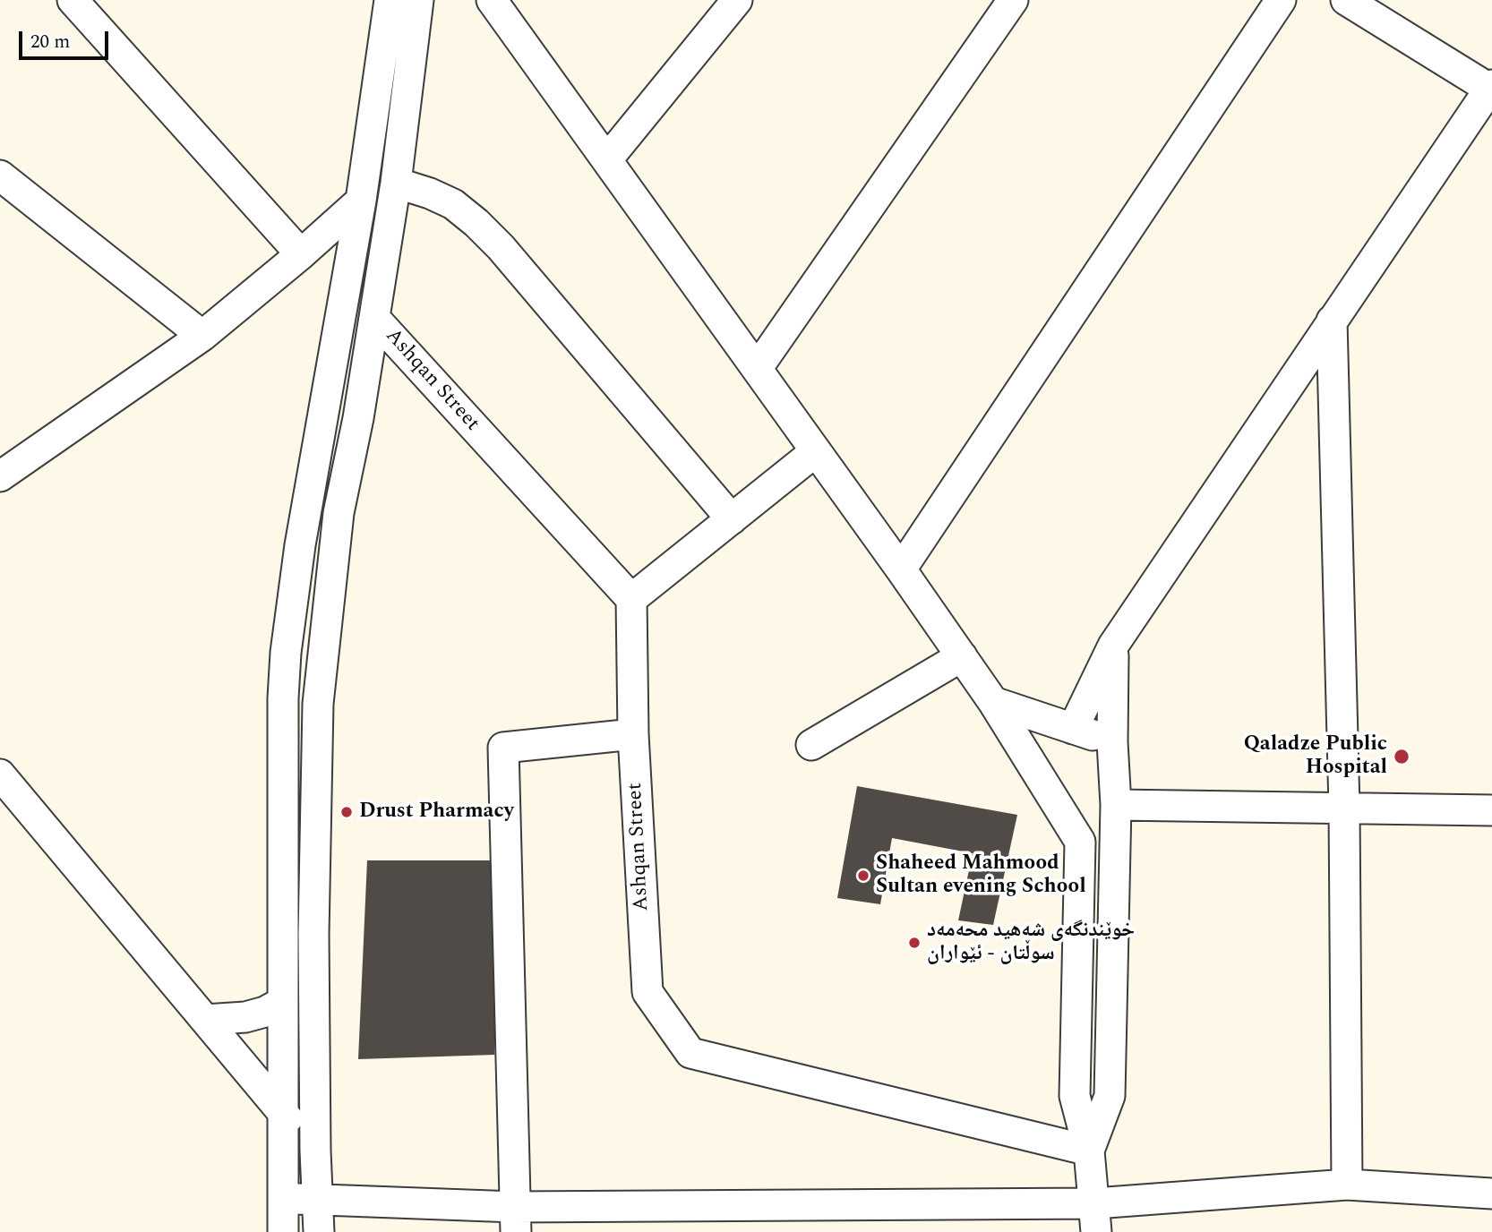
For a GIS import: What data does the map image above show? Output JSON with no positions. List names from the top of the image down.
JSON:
{
  "streets": {
    "street": ["Ashqan Street"]
  },
  "places": [
    "Qaladze Public Hospital",
    "Drust Pharmacy",
    "Shaheed Mahmood Sultan evening School",
    "خوێندنگەی شەهید محەمەد سوڵتان - ئێواران"
  ],
  "scale_bar": "20 m"
}
